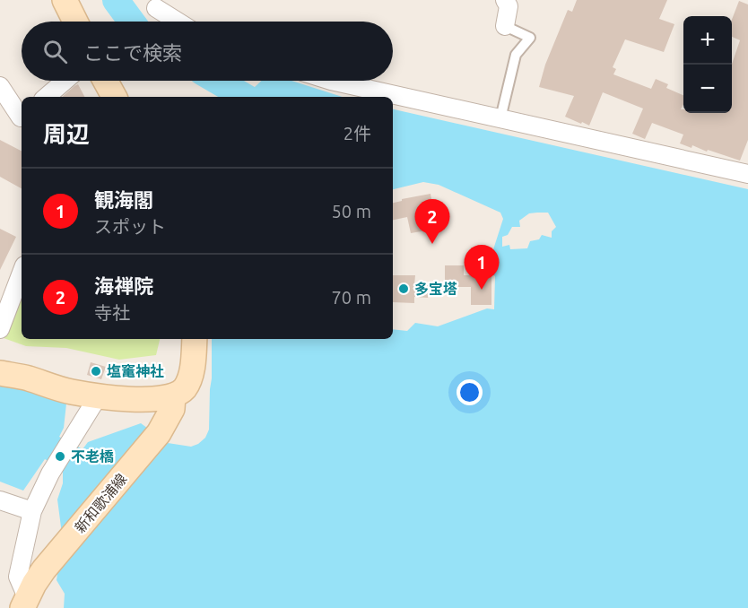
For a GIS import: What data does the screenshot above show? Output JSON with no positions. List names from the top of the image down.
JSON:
{
  "streets": {
    "main road": ["新和歌浦線"]
  },
  "places": ["多宝塔", "塩竃神社", "不老橋"],
  "page": {
    "map_buttons": ["+", "−"],
    "search": "ここで検索",
    "heading": ["周辺", "2件"],
    "list": [
      {
        "mark": "1",
        "name": "観海閣",
        "note": "スポット",
        "value": "50 m"
      },
      {
        "mark": "2",
        "name": "海禅院",
        "note": "寺社",
        "value": "70 m"
      }
    ],
    "pins": ["2", "1"]
  }
}
